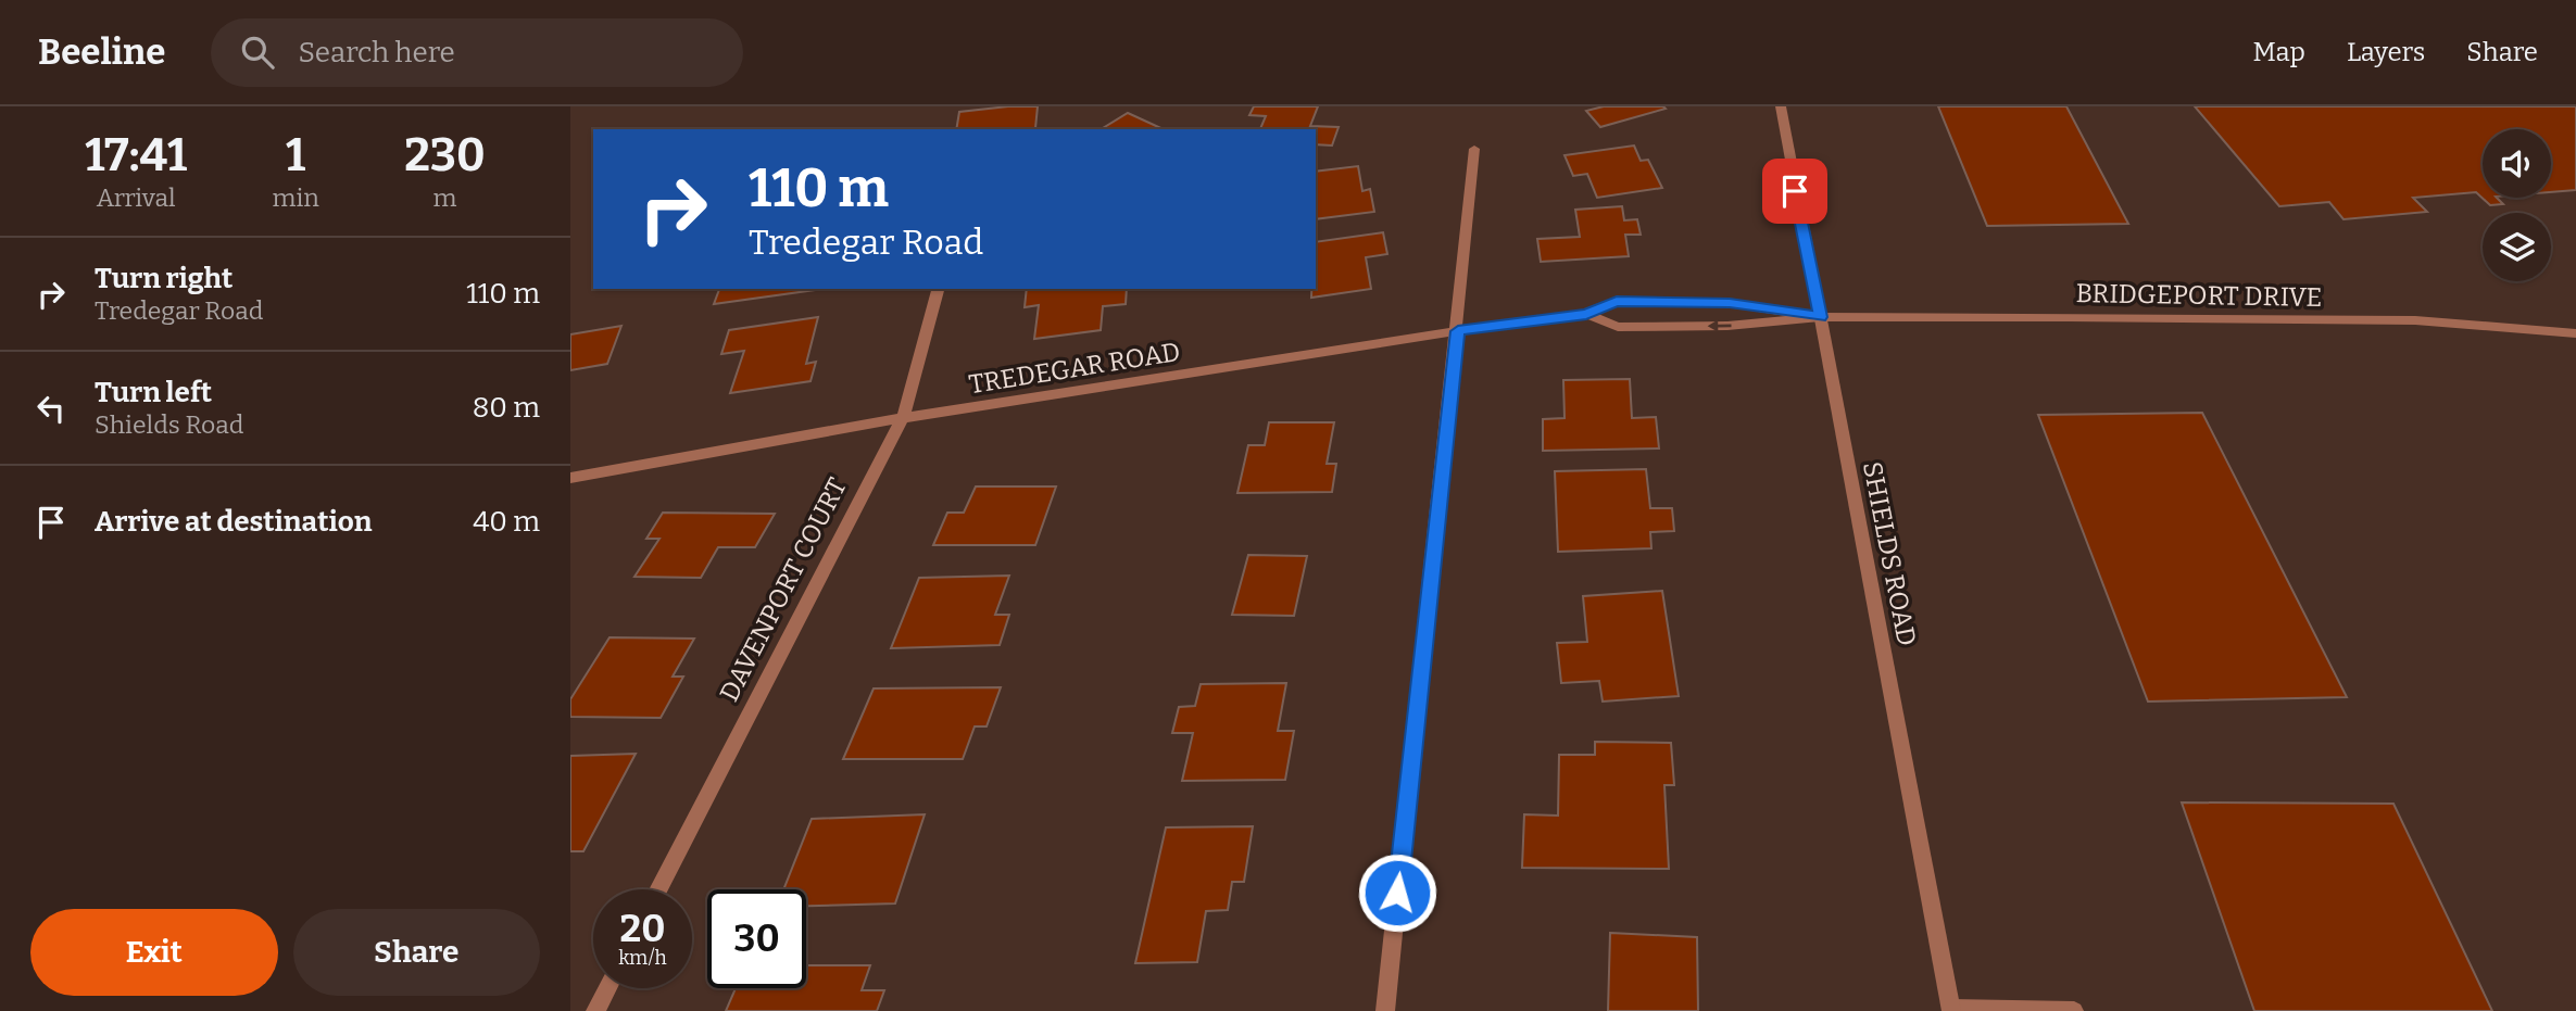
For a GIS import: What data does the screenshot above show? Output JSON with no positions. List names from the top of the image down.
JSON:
{
  "streets": {
    "street": [
      "BRIDGEPORT DRIVE",
      "TREDEGAR ROAD",
      "SHIELDS ROAD",
      "DAVENPORT COURT"
    ]
  },
  "crossings": [
    ["BRIDGEPORT DRIVE", "TREDEGAR ROAD"],
    ["BRIDGEPORT DRIVE", "SHIELDS ROAD"],
    ["TREDEGAR ROAD", "SHIELDS ROAD"],
    ["TREDEGAR ROAD", "DAVENPORT COURT"]
  ],
  "page": {
    "header": "Beeline",
    "search": "Search here",
    "nav": ["Map", "Layers", "Share"],
    "eta": [
      "17:41",
      "Arrival",
      "1",
      "min",
      "230",
      "m"
    ],
    "turn": ["110 m", "Tredegar Road"],
    "list": [
      {
        "name": "Turn right",
        "note": "Tredegar Road",
        "value": "110 m"
      },
      {
        "name": "Turn left",
        "note": "Shields Road",
        "value": "80 m"
      },
      {
        "name": "Arrive at destination",
        "value": "40 m"
      }
    ],
    "speed": "20 km/h",
    "limit": "30",
    "buttons": ["Exit", "Share"]
  }
}
